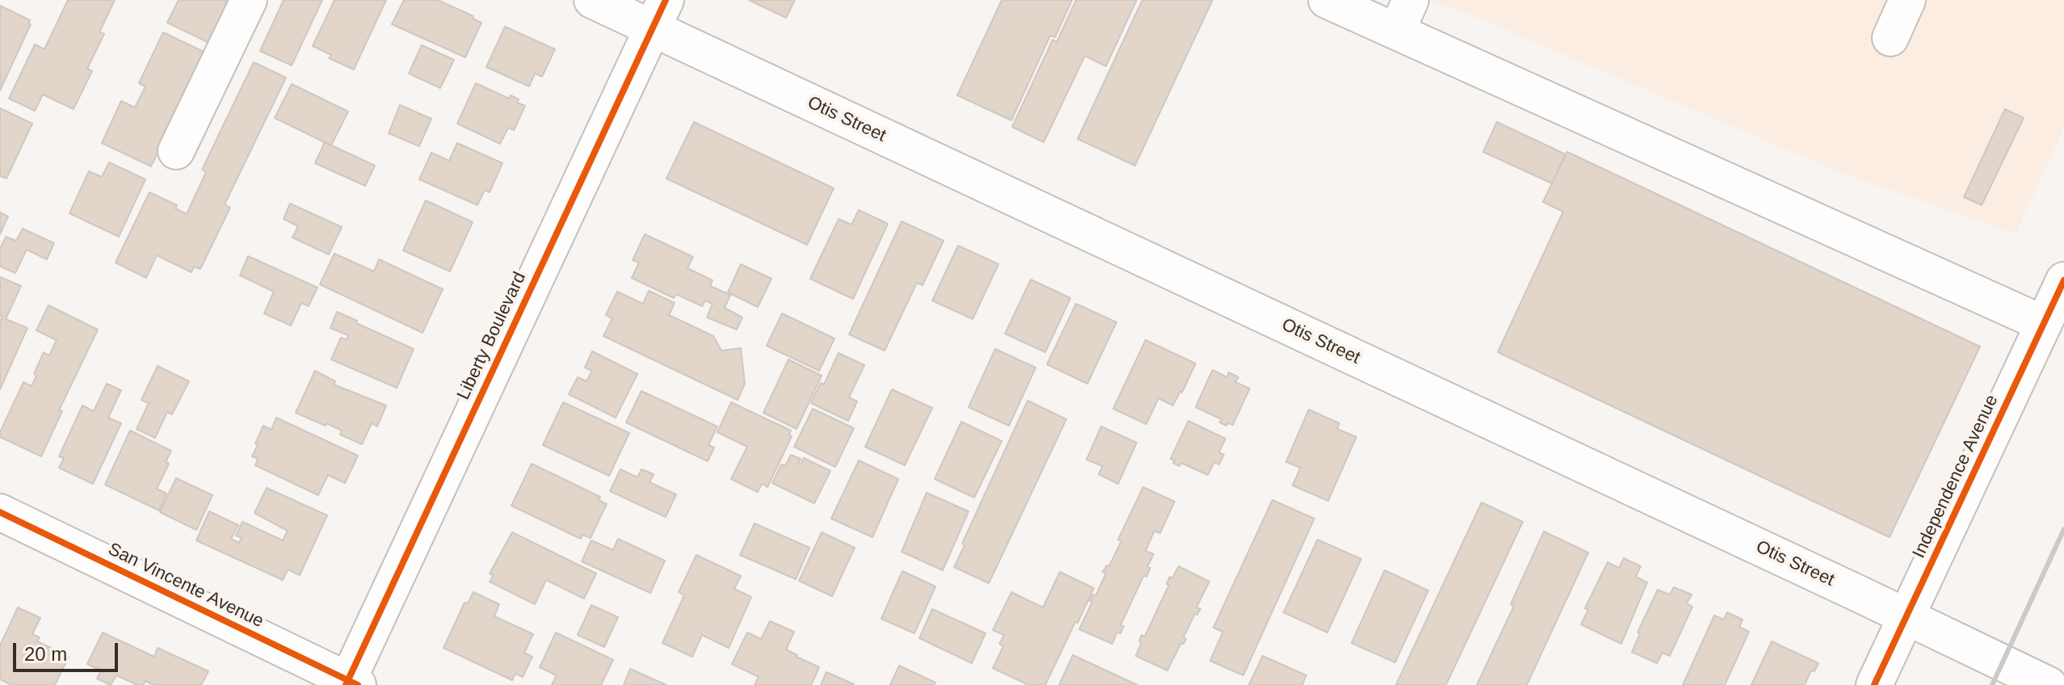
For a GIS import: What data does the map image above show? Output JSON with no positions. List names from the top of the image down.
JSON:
{
  "streets": {
    "main road": [
      "Otis Street",
      "Liberty Boulevard",
      "Independence Avenue",
      "San Vincente Avenue"
    ]
  },
  "crossings": [
    ["Otis Street", "Liberty Boulevard"],
    ["Otis Street", "Independence Avenue"],
    ["Liberty Boulevard", "San Vincente Avenue"]
  ],
  "scale_bar": "20 m"
}
